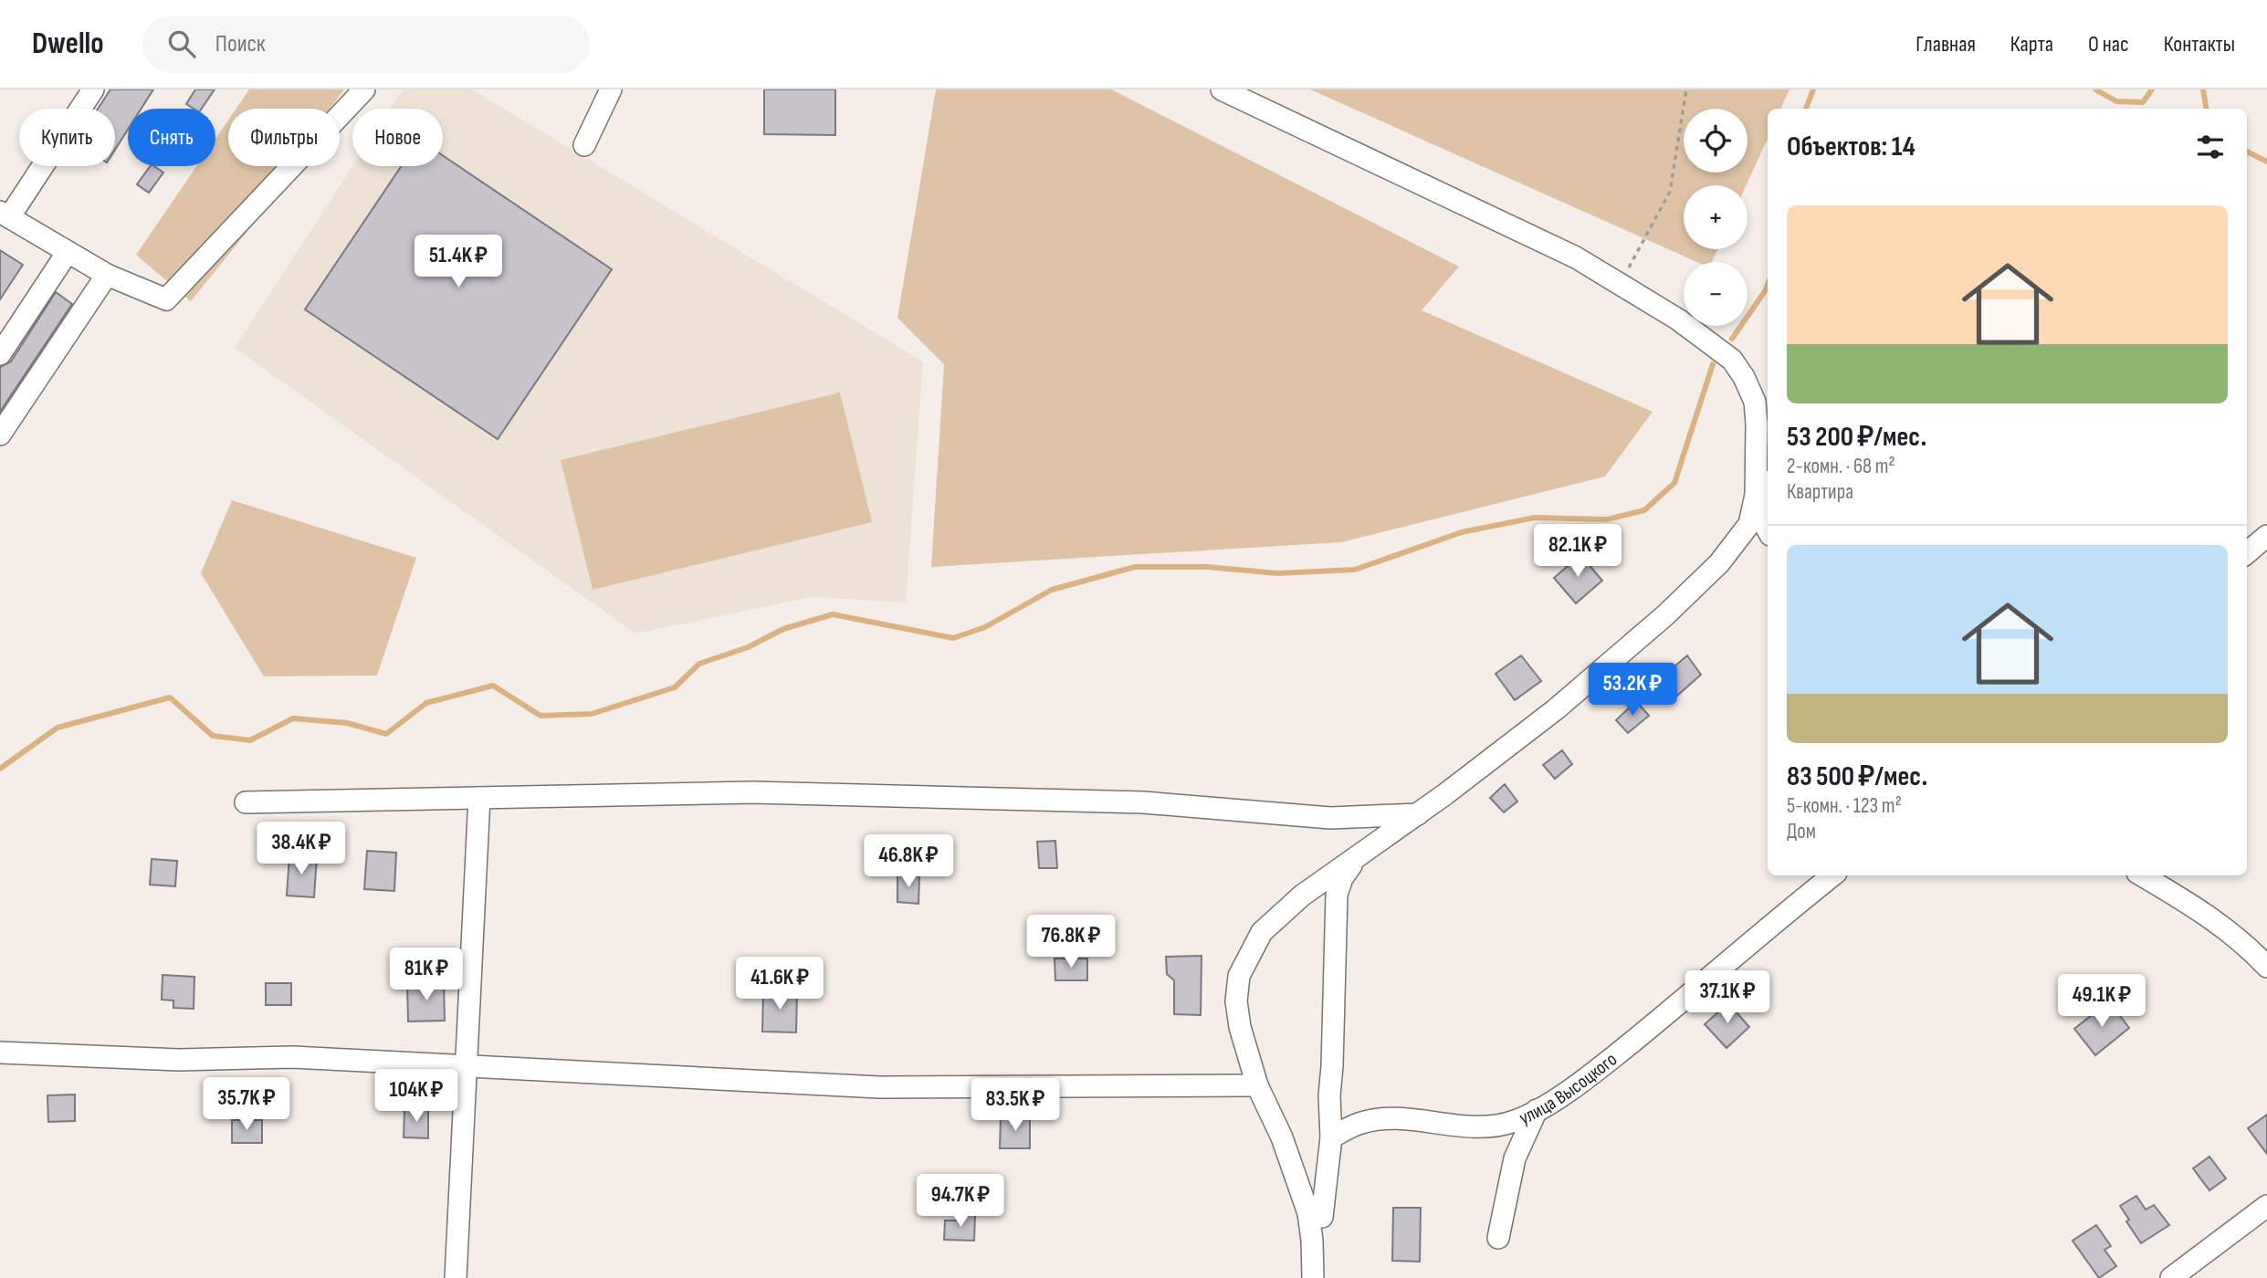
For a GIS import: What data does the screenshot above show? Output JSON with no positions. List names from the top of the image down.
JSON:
{
  "streets": {
    "street": ["улица Высоцкого"]
  },
  "page": {
    "header": "Dwello",
    "search": "Поиск",
    "nav": [
      "Главная",
      "Карта",
      "О нас",
      "Контакты"
    ],
    "map_buttons": ["+", "−"],
    "chip": [
      "Купить",
      "Снять",
      "Фильтры",
      "Новое"
    ],
    "heading": "Объектов: 14",
    "list": [
      {
        "name": "53 200 ₽/мес.",
        "note": "2-комн. · 68 m² · Квартира"
      },
      {
        "name": "83 500 ₽/мес.",
        "note": "5-комн. · 123 m² · Дом"
      }
    ],
    "price": [
      "51.4K ₽",
      "82.1K ₽",
      "53.2K ₽",
      "38.4K ₽",
      "46.8K ₽",
      "76.8K ₽",
      "81K ₽",
      "41.6K ₽",
      "37.1K ₽",
      "49.1K ₽",
      "104K ₽",
      "35.7K ₽",
      "83.5K ₽",
      "94.7K ₽"
    ]
  }
}
